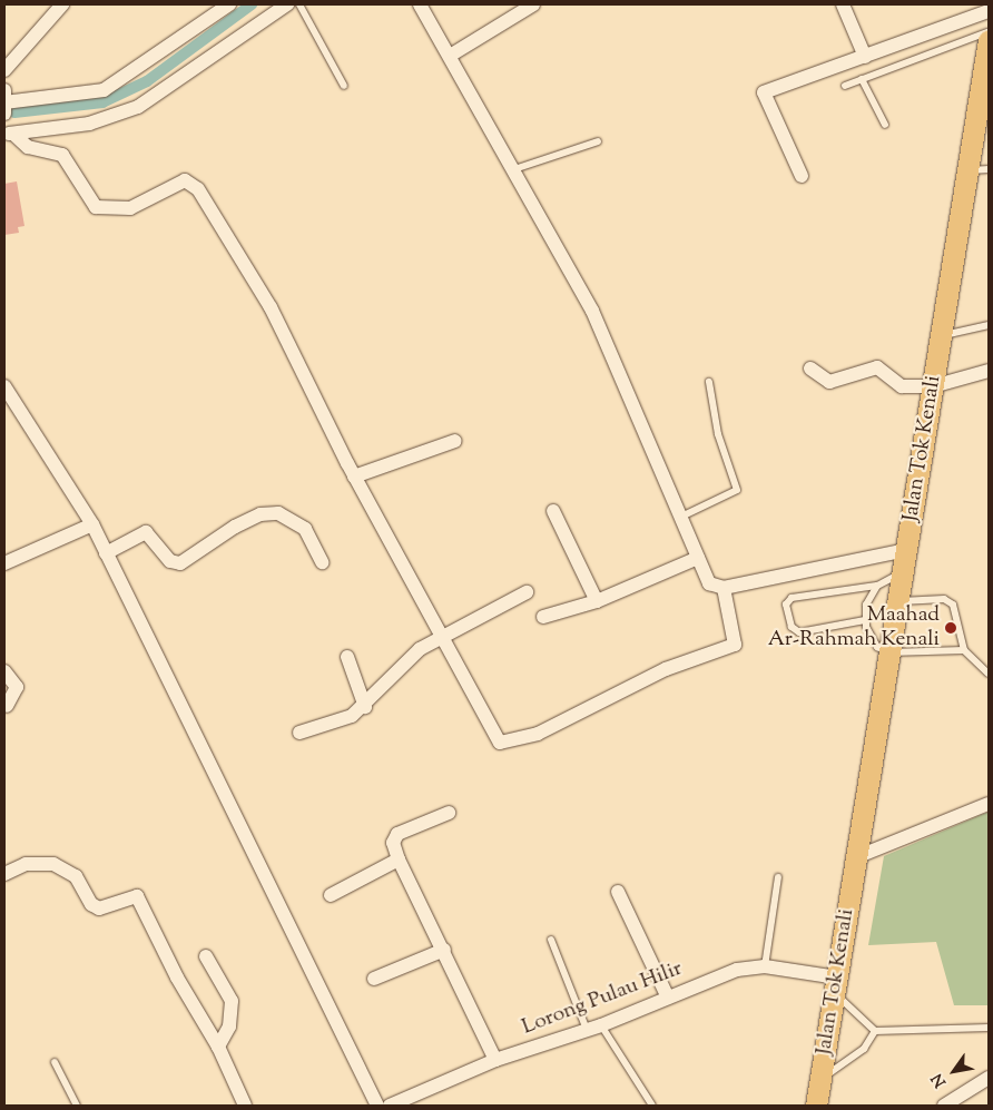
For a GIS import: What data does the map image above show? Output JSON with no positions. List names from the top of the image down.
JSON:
{
  "streets": {
    "main road": ["Jalan Tok Kenali"],
    "street": ["Lorong Pulau Hilir"]
  },
  "crossings": [
    ["Jalan Tok Kenali", "Lorong Pulau Hilir"]
  ],
  "places": ["Maahad Ar-Rahmah Kenali"],
  "north": "bottom left"
}
